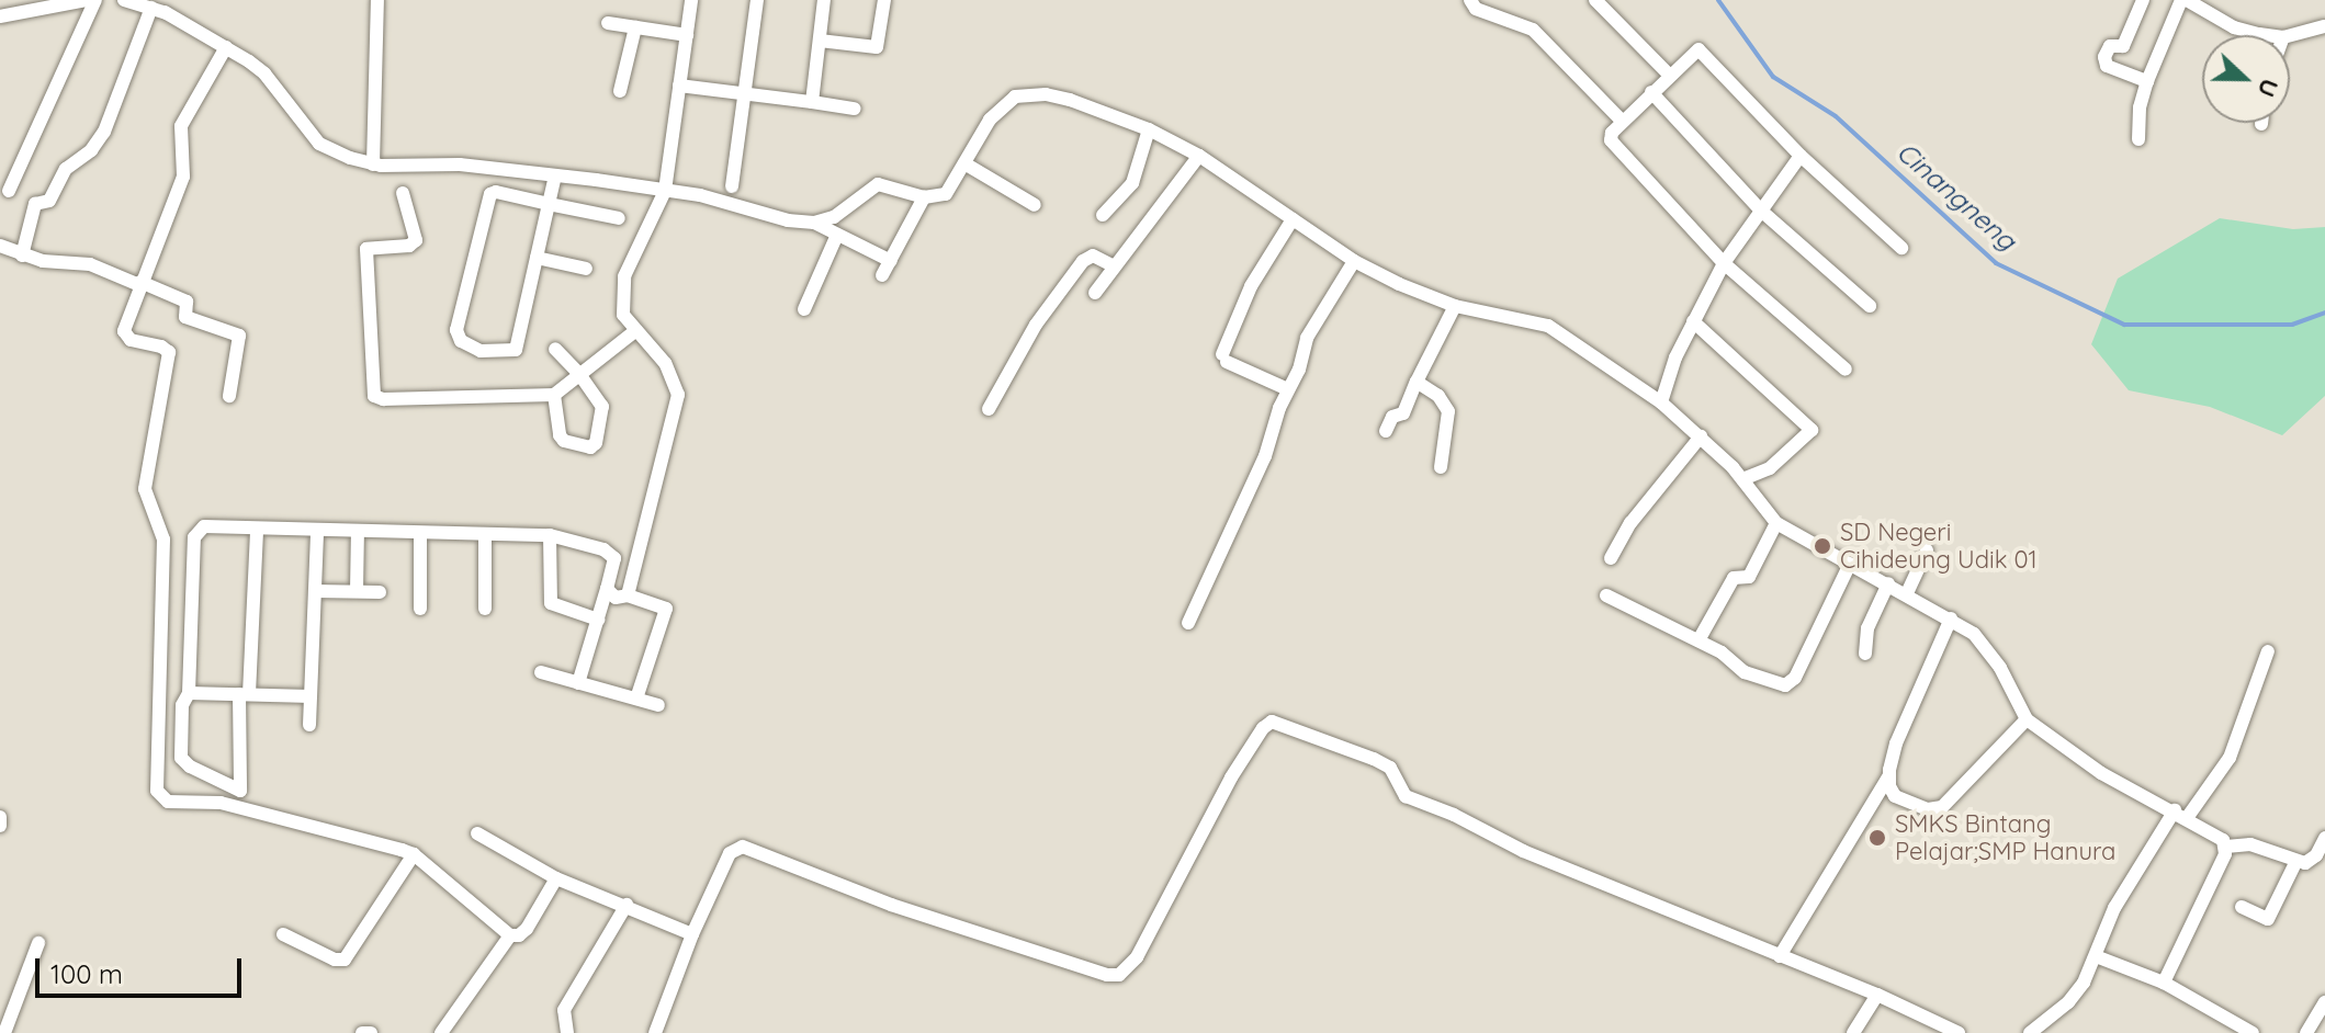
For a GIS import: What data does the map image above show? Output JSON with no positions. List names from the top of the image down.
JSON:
{
  "water": ["Cinangneng"],
  "places": ["SD Negeri Cihideung Udik 01", "SMKS Bintang Pelajar;SMP Hanura"],
  "scale_bar": "100 m",
  "north": "right"
}
